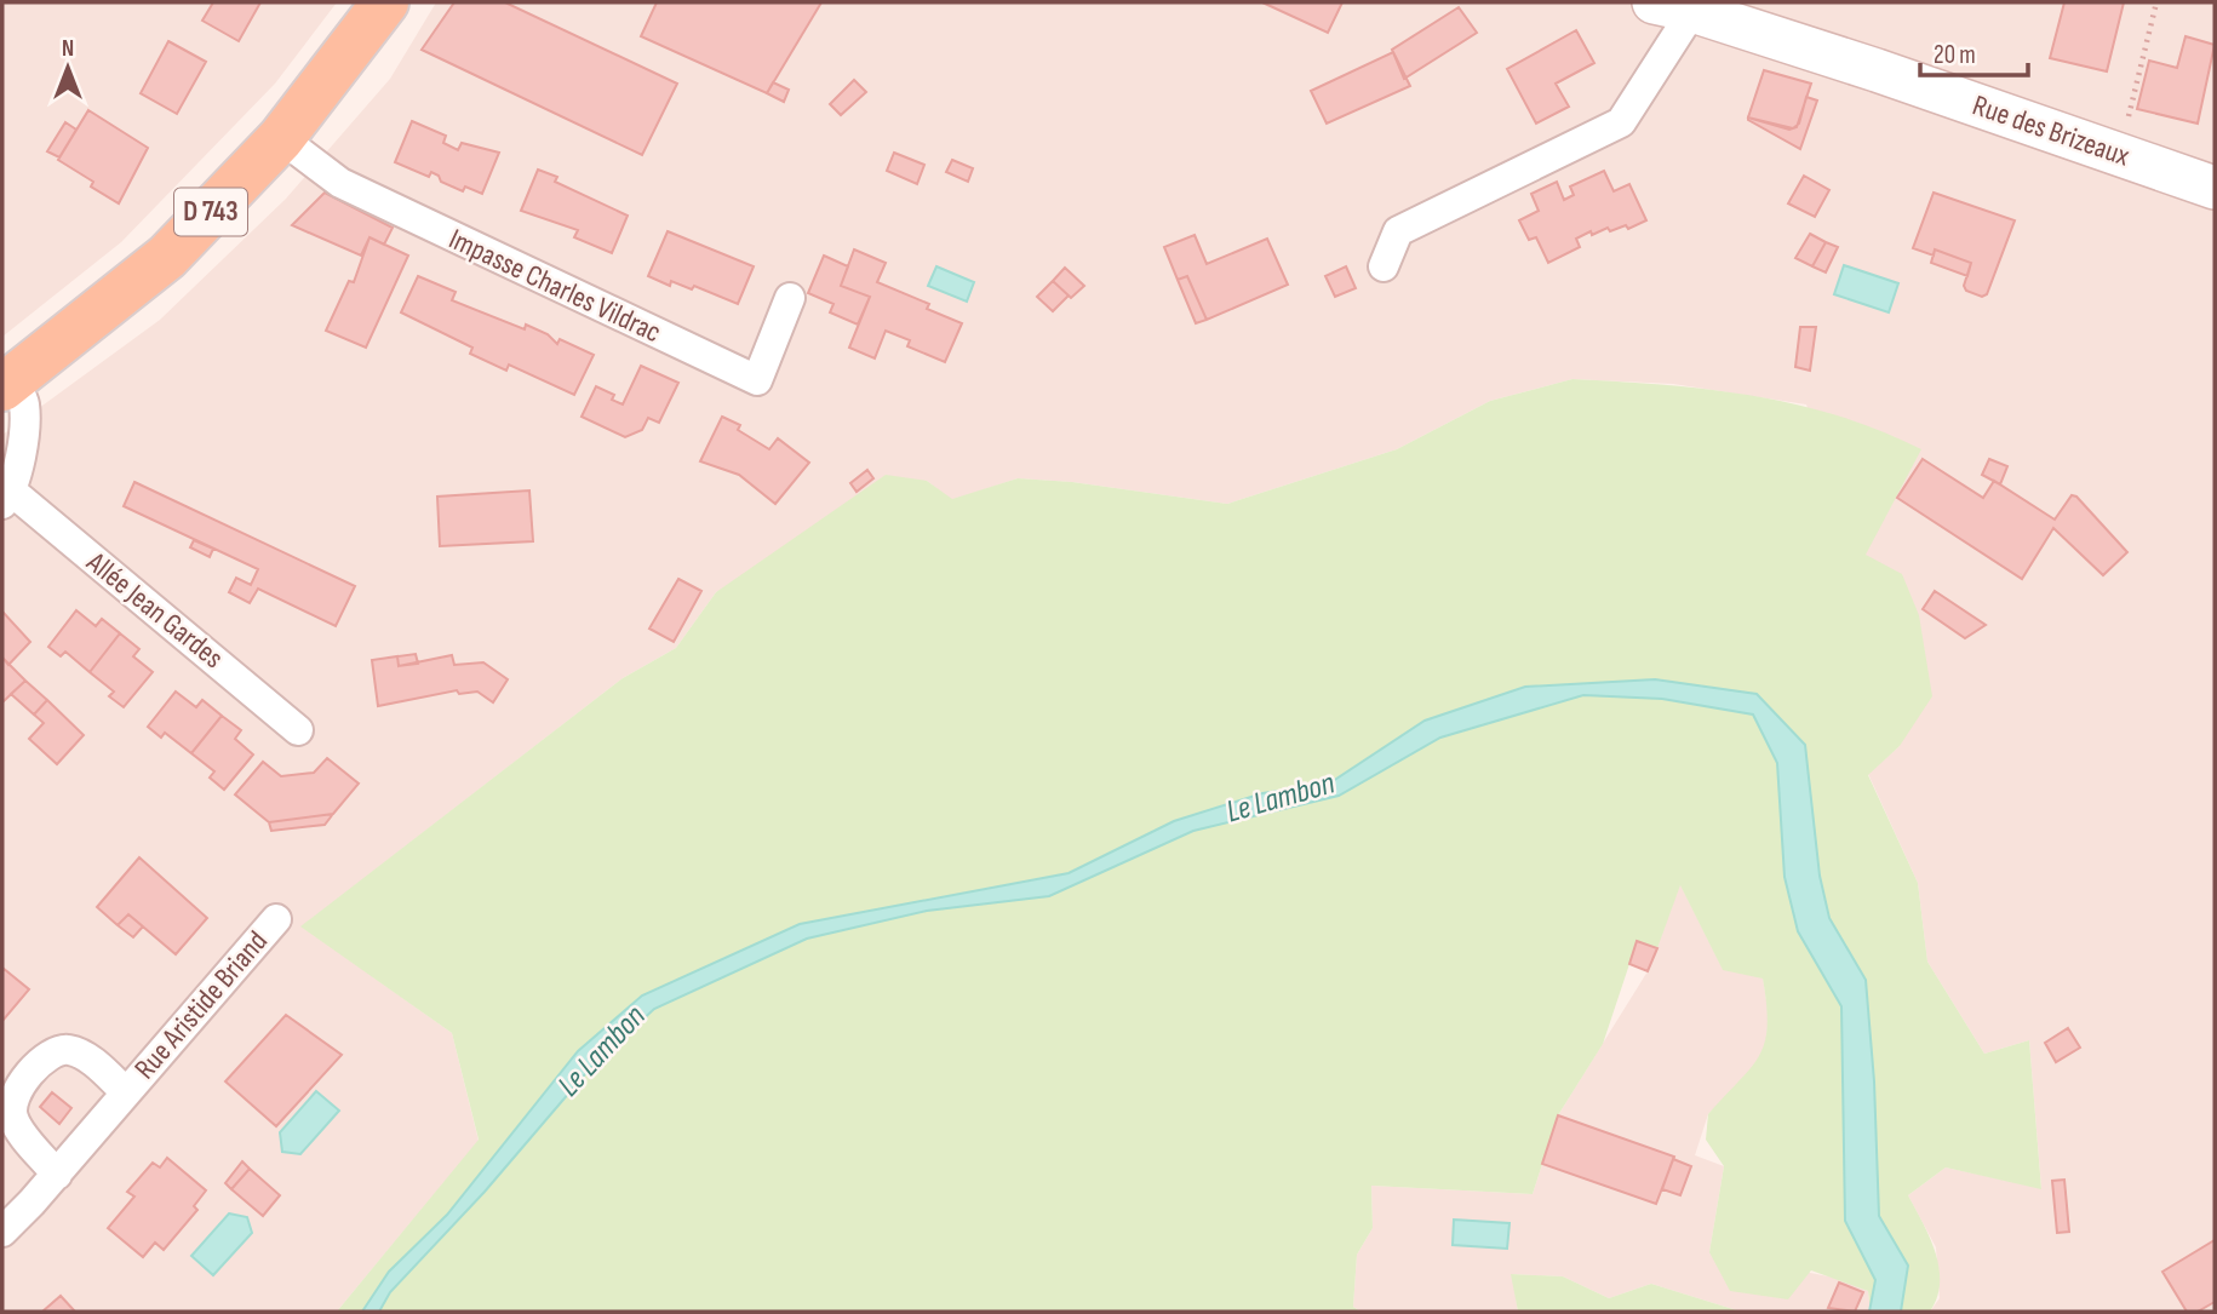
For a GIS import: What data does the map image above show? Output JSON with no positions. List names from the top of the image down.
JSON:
{
  "streets": {
    "main road": ["D 743"],
    "street": [
      "Rue des Brizeaux",
      "Impasse Charles Vildrac",
      "Allée Jean Gardes",
      "Rue Aristide Briand"
    ]
  },
  "crossings": [
    ["D 743", "Impasse Charles Vildrac"]
  ],
  "water": ["Le Lambon"],
  "scale_bar": "20 m",
  "north": "top"
}
